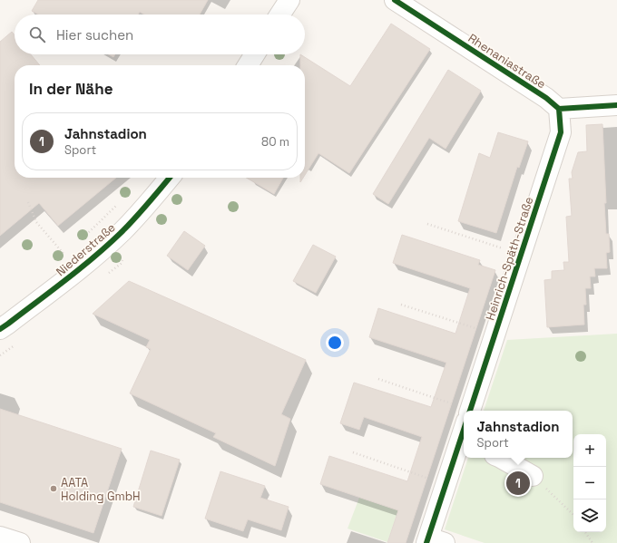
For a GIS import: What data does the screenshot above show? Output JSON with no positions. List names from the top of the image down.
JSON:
{
  "streets": {
    "street": ["Rhenaniastraße", "Niederstraße", "Heinrich-Späth-Straße"]
  },
  "crossings": [
    ["Rhenaniastraße", "Heinrich-Späth-Straße"]
  ],
  "places": ["AATA Holding GmbH"],
  "page": {
    "search": "Hier suchen",
    "heading": "In der Nähe",
    "list": [
      {
        "mark": "1",
        "name": "Jahnstadion",
        "note": "Sport",
        "value": "80 m"
      }
    ],
    "popup": ["Jahnstadion", "Sport"],
    "map_buttons": ["+", "−"],
    "pins": "1"
  }
}
